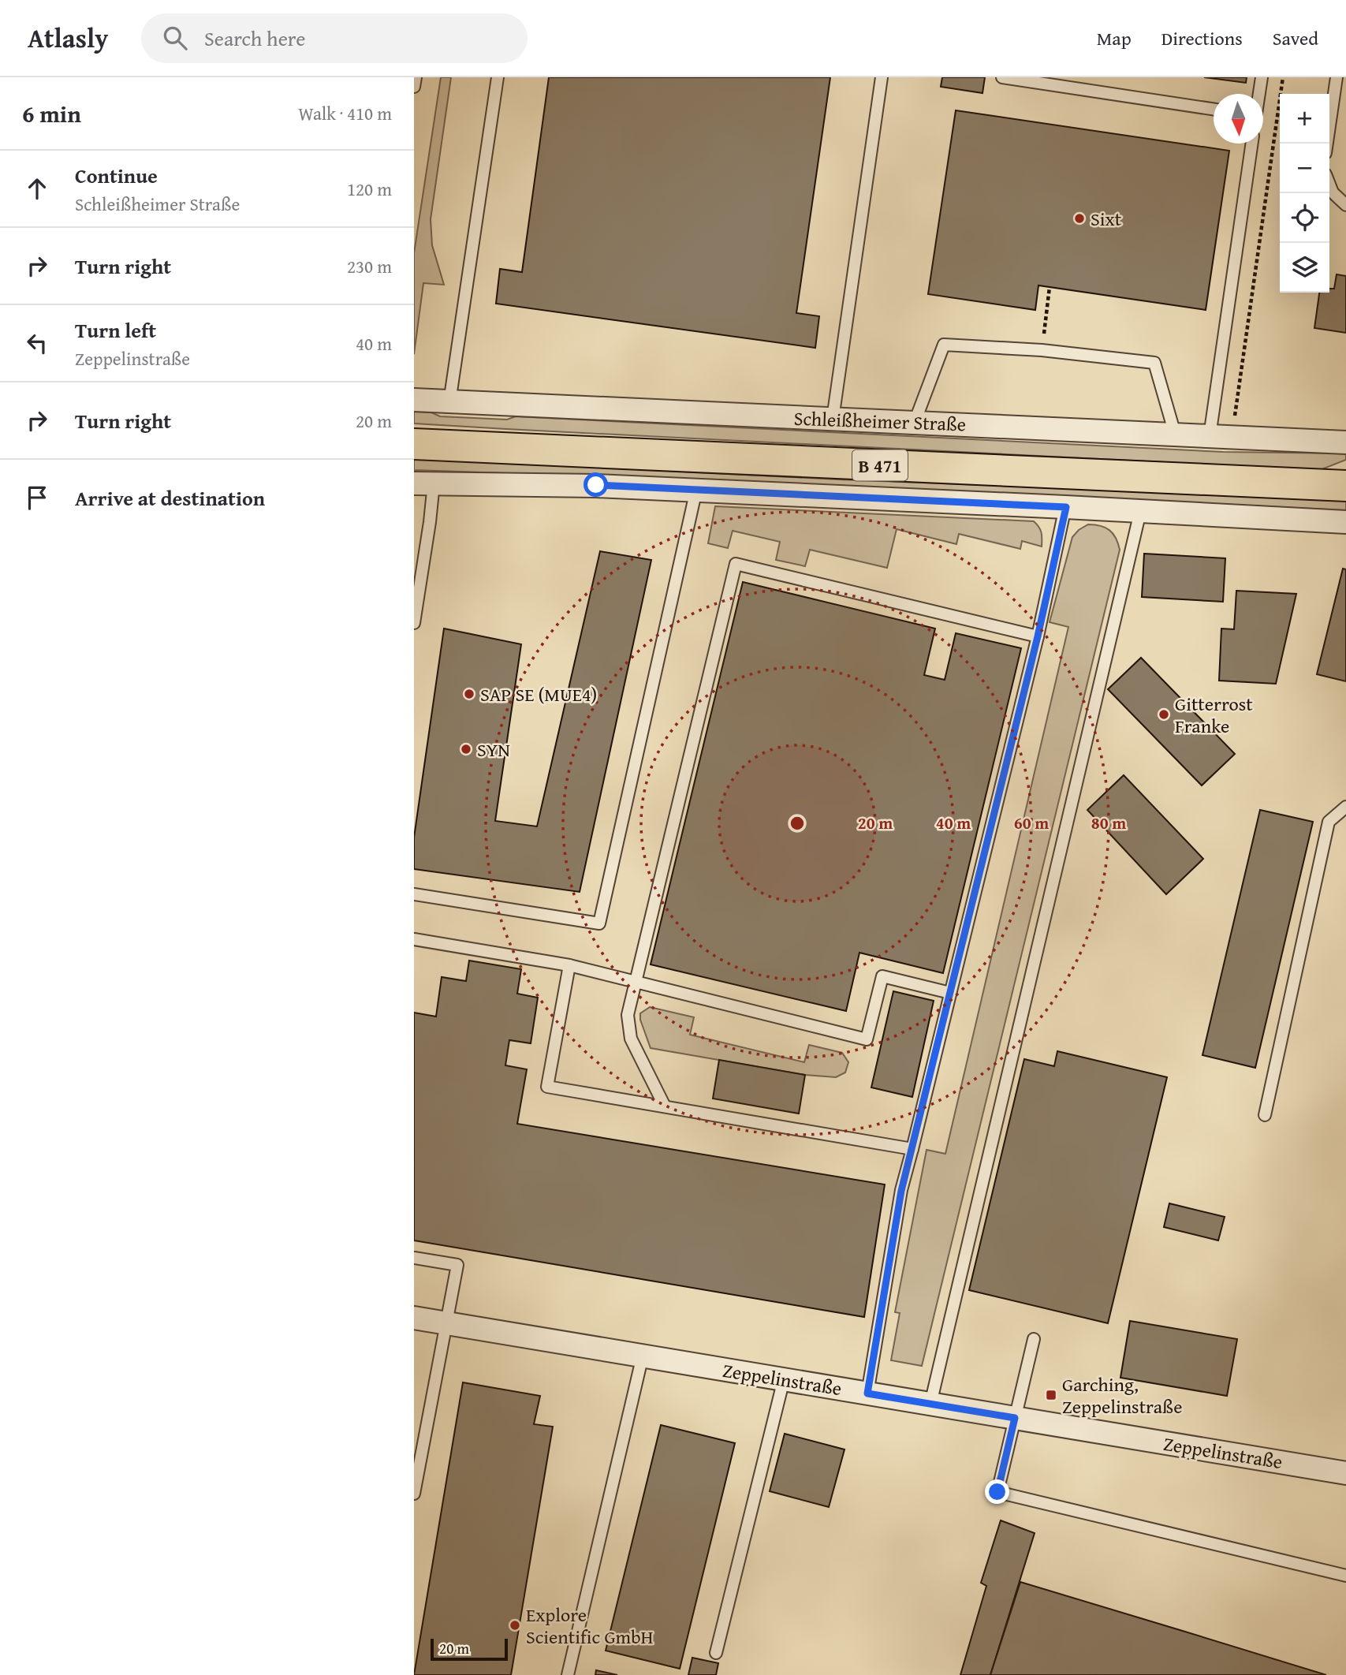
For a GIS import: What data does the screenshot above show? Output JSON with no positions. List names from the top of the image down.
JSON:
{
  "streets": {
    "main road": ["B 471"],
    "street": ["Schleißheimer Straße", "Zeppelinstraße"]
  },
  "places": {
    "other": [
      "Sixt",
      "SAP SE (MUE4)",
      "Gitterrost Franke",
      "SYN",
      "Explore Scientific GmbH"
    ],
    "transit": ["Garching, Zeppelinstraße"]
  },
  "scale_bar": "20 m",
  "north": "bottom",
  "page": {
    "header": "Atlasly",
    "search": "Search here",
    "nav": ["Map", "Directions", "Saved"],
    "heading": ["6 min", "Walk · 410 m"],
    "map_buttons": ["+", "−"],
    "list": [
      ["Continue", "Schleißheimer Straße", "120 m"],
      ["Turn right", "230 m"],
      ["Turn left", "Zeppelinstraße", "40 m"],
      ["Turn right", "20 m"],
      "Arrive at destination"
    ],
    "scale": "20 m"
  },
  "rings": [
    "20 m",
    "40 m",
    "60 m",
    "80 m"
  ]
}
